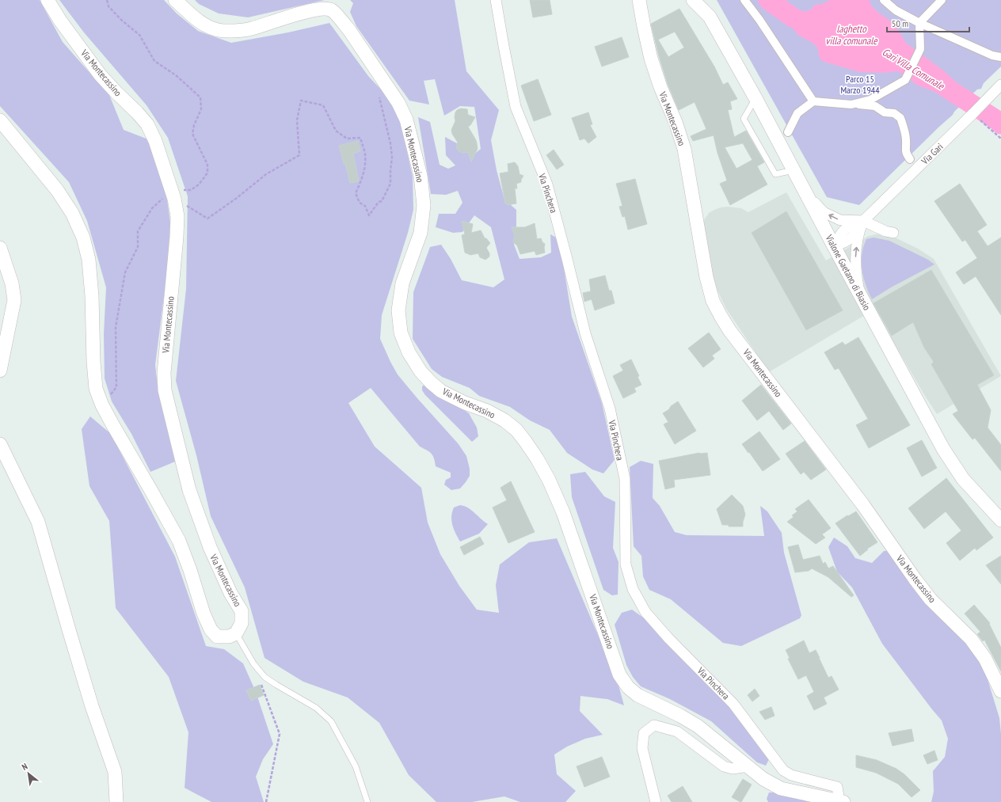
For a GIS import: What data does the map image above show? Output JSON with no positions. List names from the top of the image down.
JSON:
{
  "streets": {
    "street": [
      "Via Montecassino",
      "Via Gari",
      "Via Pinchera",
      "Vialone Gaetano di Biasio"
    ]
  },
  "crossings": [
    ["Via Montecassino", "Via Pinchera"],
    ["Via Gari", "Vialone Gaetano di Biasio"]
  ],
  "water": ["laghetto villa comunale", "Gari Villa Comunale"],
  "parks": ["Parco 15 Marzo 1944"],
  "scale_bar": "50 m",
  "north": "top left"
}
